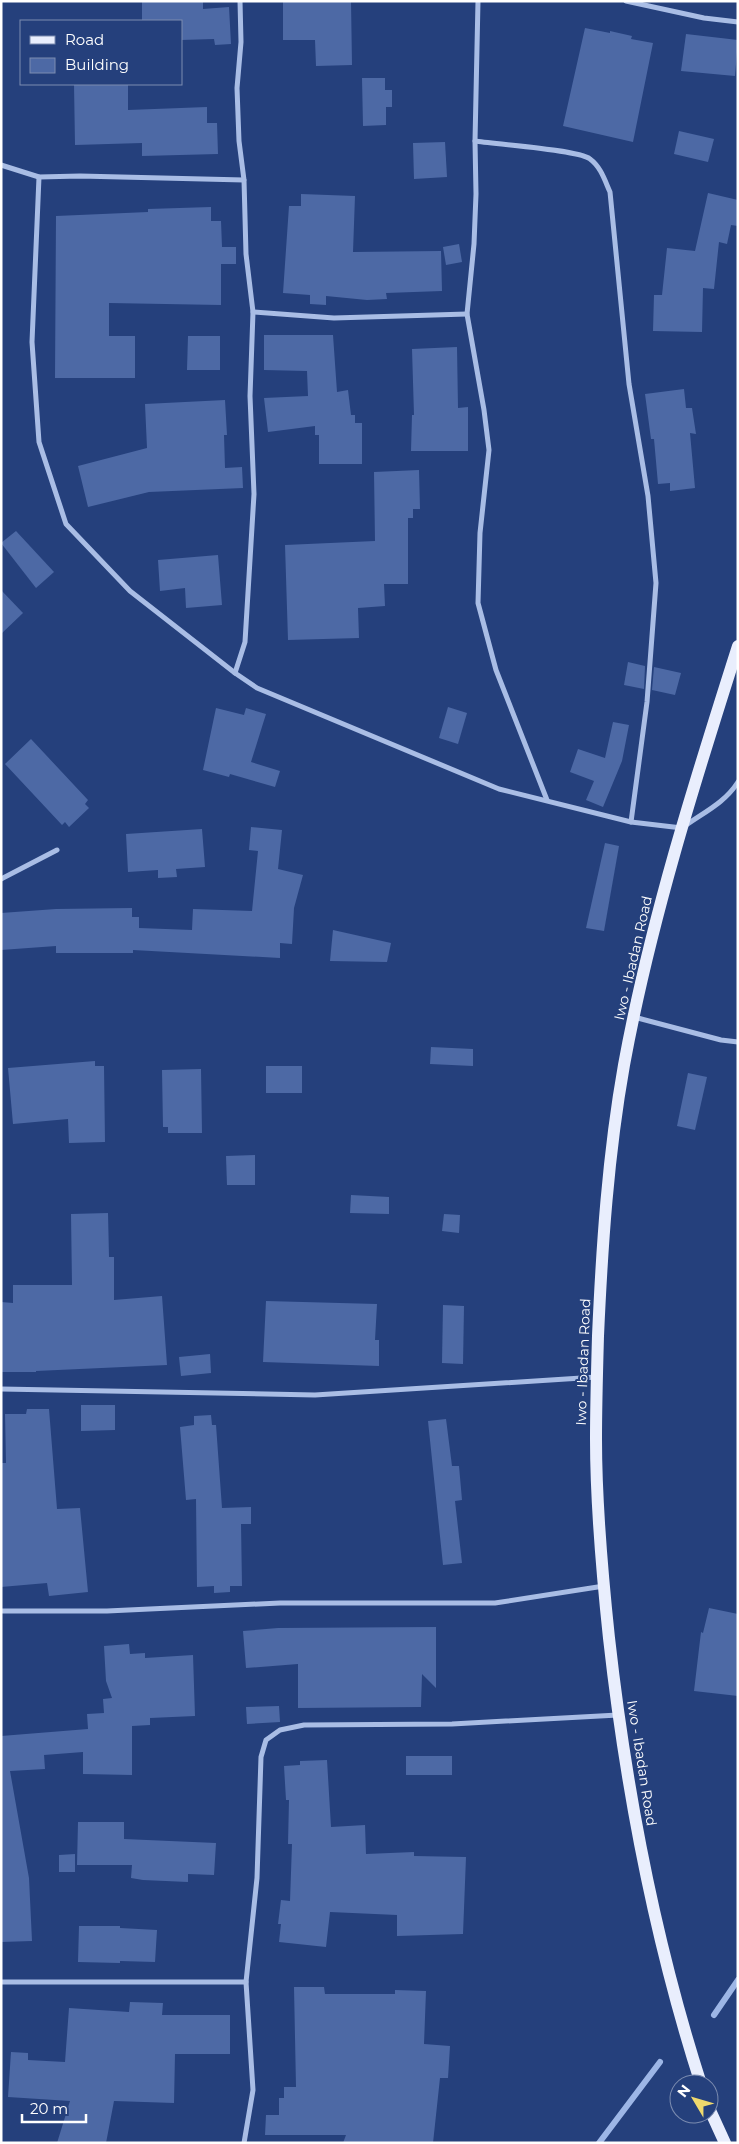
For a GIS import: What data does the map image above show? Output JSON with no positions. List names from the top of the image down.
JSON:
{
  "streets": {
    "main road": ["Iwo - Ibadan Road"]
  },
  "legend": ["Road", "Building"],
  "scale_bar": "20 m",
  "north": "top left"
}
